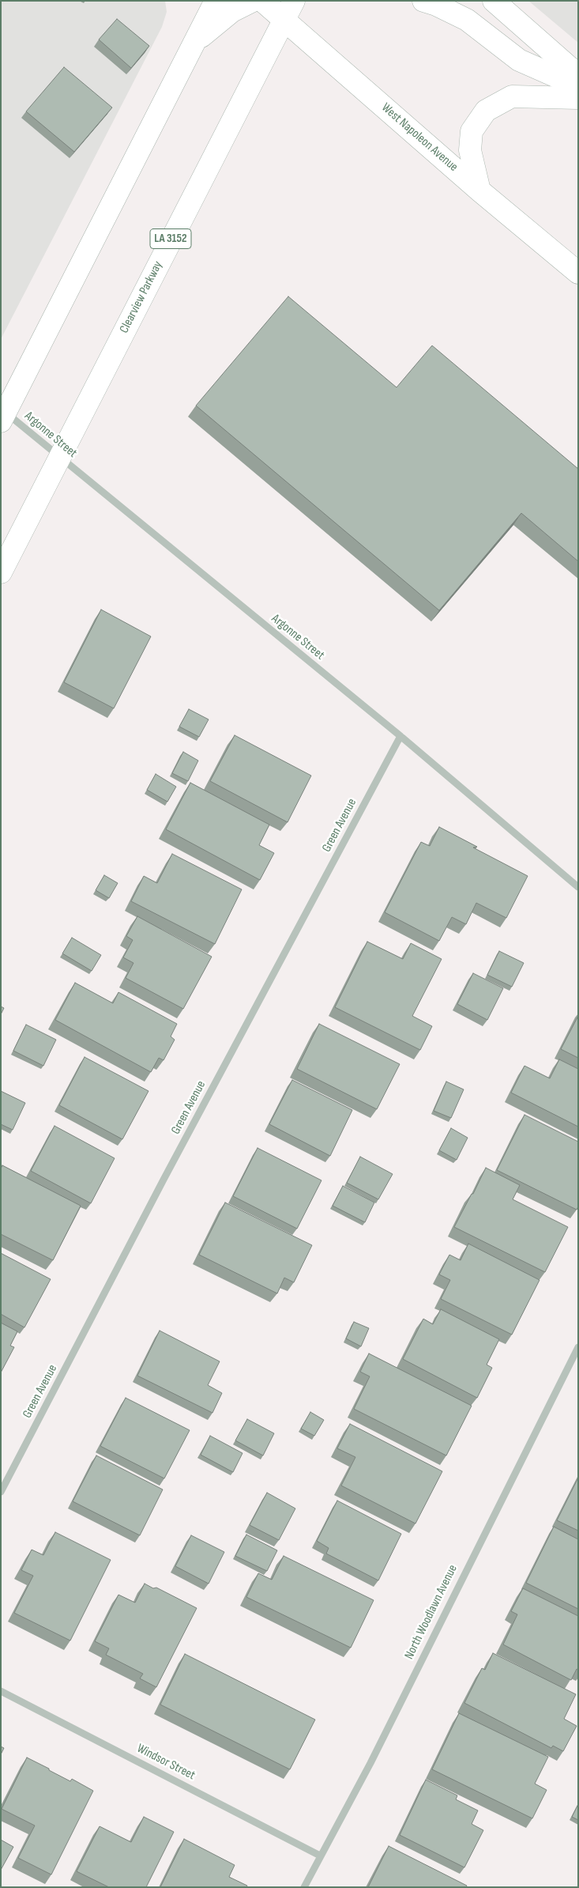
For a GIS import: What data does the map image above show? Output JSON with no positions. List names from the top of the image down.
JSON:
{
  "streets": {
    "main road": ["West Napoleon Avenue", "LA 3152", "Clearview Parkway"],
    "street": [
      "Argonne Street",
      "Green Avenue",
      "North Woodlawn Avenue",
      "Windsor Street"
    ]
  },
  "crossings": [
    ["West Napoleon Avenue", "Clearview Parkway"],
    ["Clearview Parkway", "Argonne Street"],
    ["Argonne Street", "Green Avenue"],
    ["North Woodlawn Avenue", "Windsor Street"]
  ]
}
